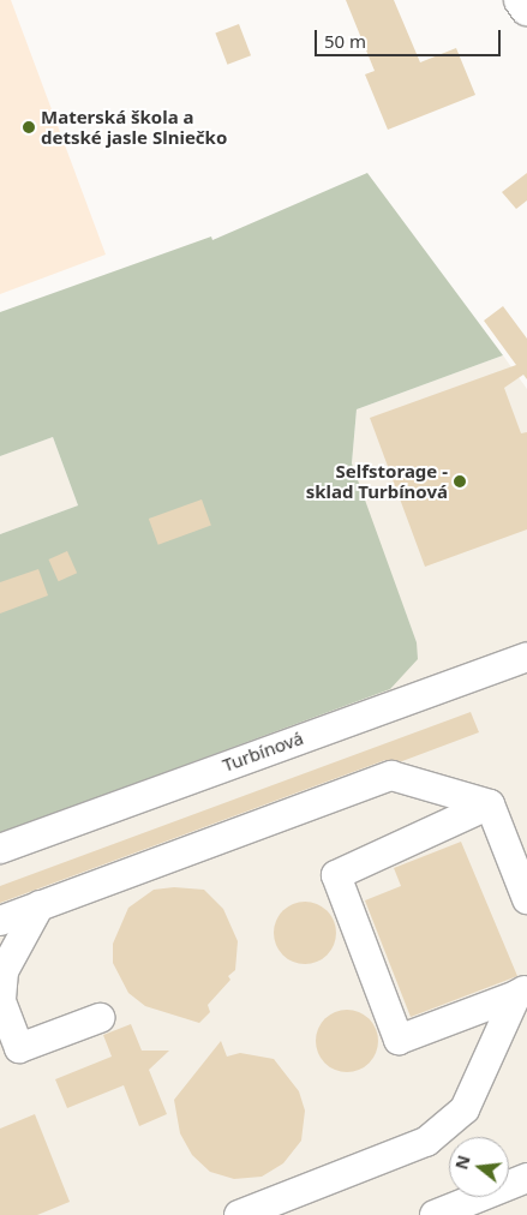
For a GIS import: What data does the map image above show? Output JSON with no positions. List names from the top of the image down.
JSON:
{
  "streets": {
    "street": ["Turbínová"]
  },
  "places": ["Materská škola a detské jasle Slniečko", "Selfstorage - sklad Turbínová"],
  "scale_bar": "50 m",
  "north": "left"
}
